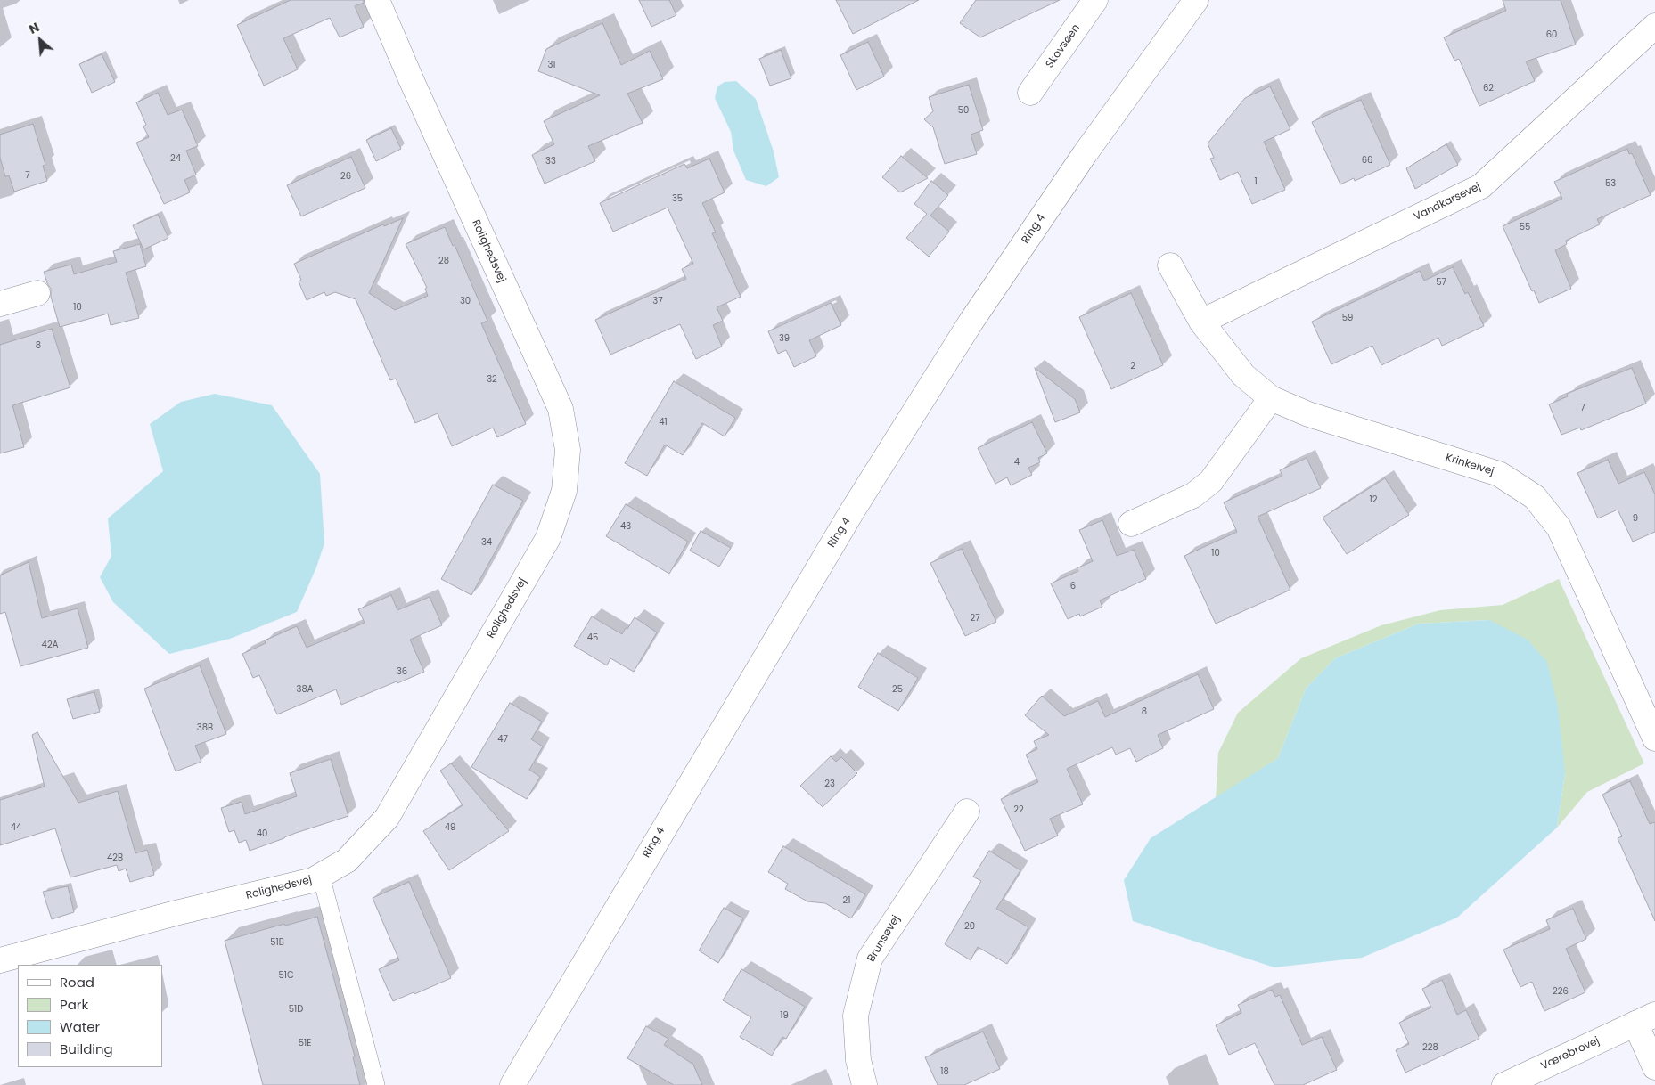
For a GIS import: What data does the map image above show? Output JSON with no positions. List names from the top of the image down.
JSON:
{
  "streets": {
    "street": [
      "Skovsøen",
      "Vandkarsevej",
      "Ring 4",
      "Rolighedsvej",
      "Krinkelvej",
      "Brunsøvej",
      "Værebrovej"
    ]
  },
  "crossings": [
    ["Vandkarsevej", "Krinkelvej"]
  ],
  "house_numbers": [
    "60",
    "31",
    "62",
    "50",
    "24",
    "66",
    "33",
    "7",
    "26",
    "1",
    "53",
    "35",
    "55",
    "28",
    "57",
    "30",
    "37",
    "10",
    "59",
    "39",
    "8",
    "2",
    "32",
    "7",
    "41",
    "4",
    "12",
    "9",
    "43",
    "34",
    "10",
    "6",
    "27",
    "45",
    "42A",
    "36",
    "38A",
    "25",
    "8",
    "38B",
    "47",
    "23",
    "22",
    "44",
    "49",
    "40",
    "42B",
    "21",
    "20",
    "51B",
    "51C",
    "226",
    "51D",
    "19",
    "51E",
    "228",
    "18"
  ],
  "legend": [
    "Road",
    "Park",
    "Water",
    "Building"
  ],
  "north": "top left"
}
